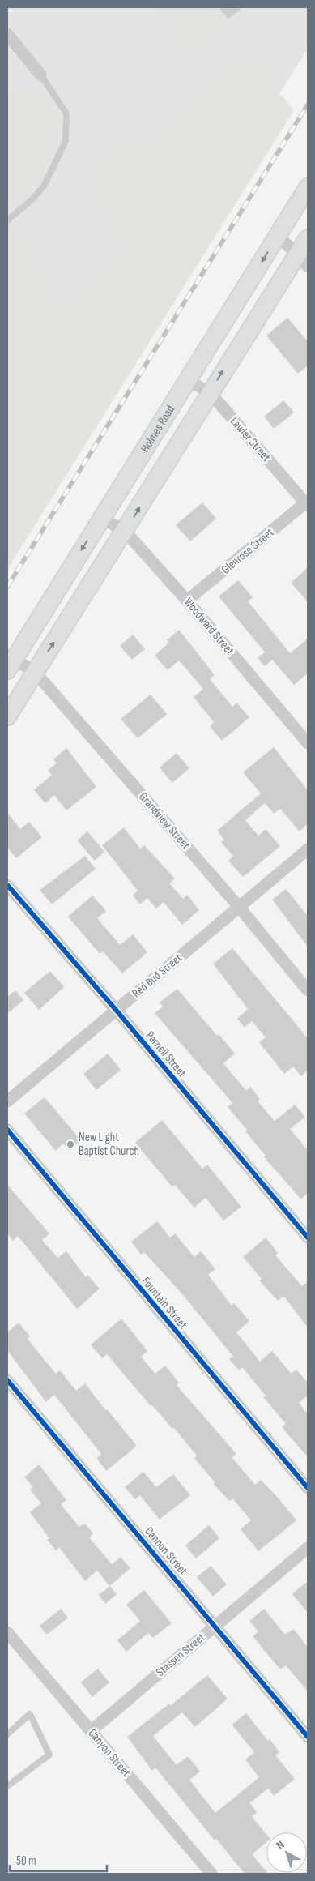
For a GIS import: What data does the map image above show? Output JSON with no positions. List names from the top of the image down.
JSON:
{
  "streets": {
    "main road": ["Holmes Road"],
    "street": [
      "Lawler Street",
      "Glenrose Street",
      "Woodward Street",
      "Grandview Street",
      "Red Bud Street",
      "Parnell Street",
      "Fountain Street",
      "Cannon Street",
      "Stassen Street",
      "Canyon Street"
    ]
  },
  "crossings": [
    ["Holmes Road", "Lawler Street"],
    ["Holmes Road", "Woodward Street"],
    ["Holmes Road", "Grandview Street"],
    ["Lawler Street", "Glenrose Street"],
    ["Glenrose Street", "Woodward Street"],
    ["Grandview Street", "Red Bud Street"],
    ["Red Bud Street", "Parnell Street"],
    ["Cannon Street", "Stassen Street"],
    ["Stassen Street", "Canyon Street"]
  ],
  "places": ["New Light Baptist Church"],
  "scale_bar": "50 m",
  "north": "top left"
}
